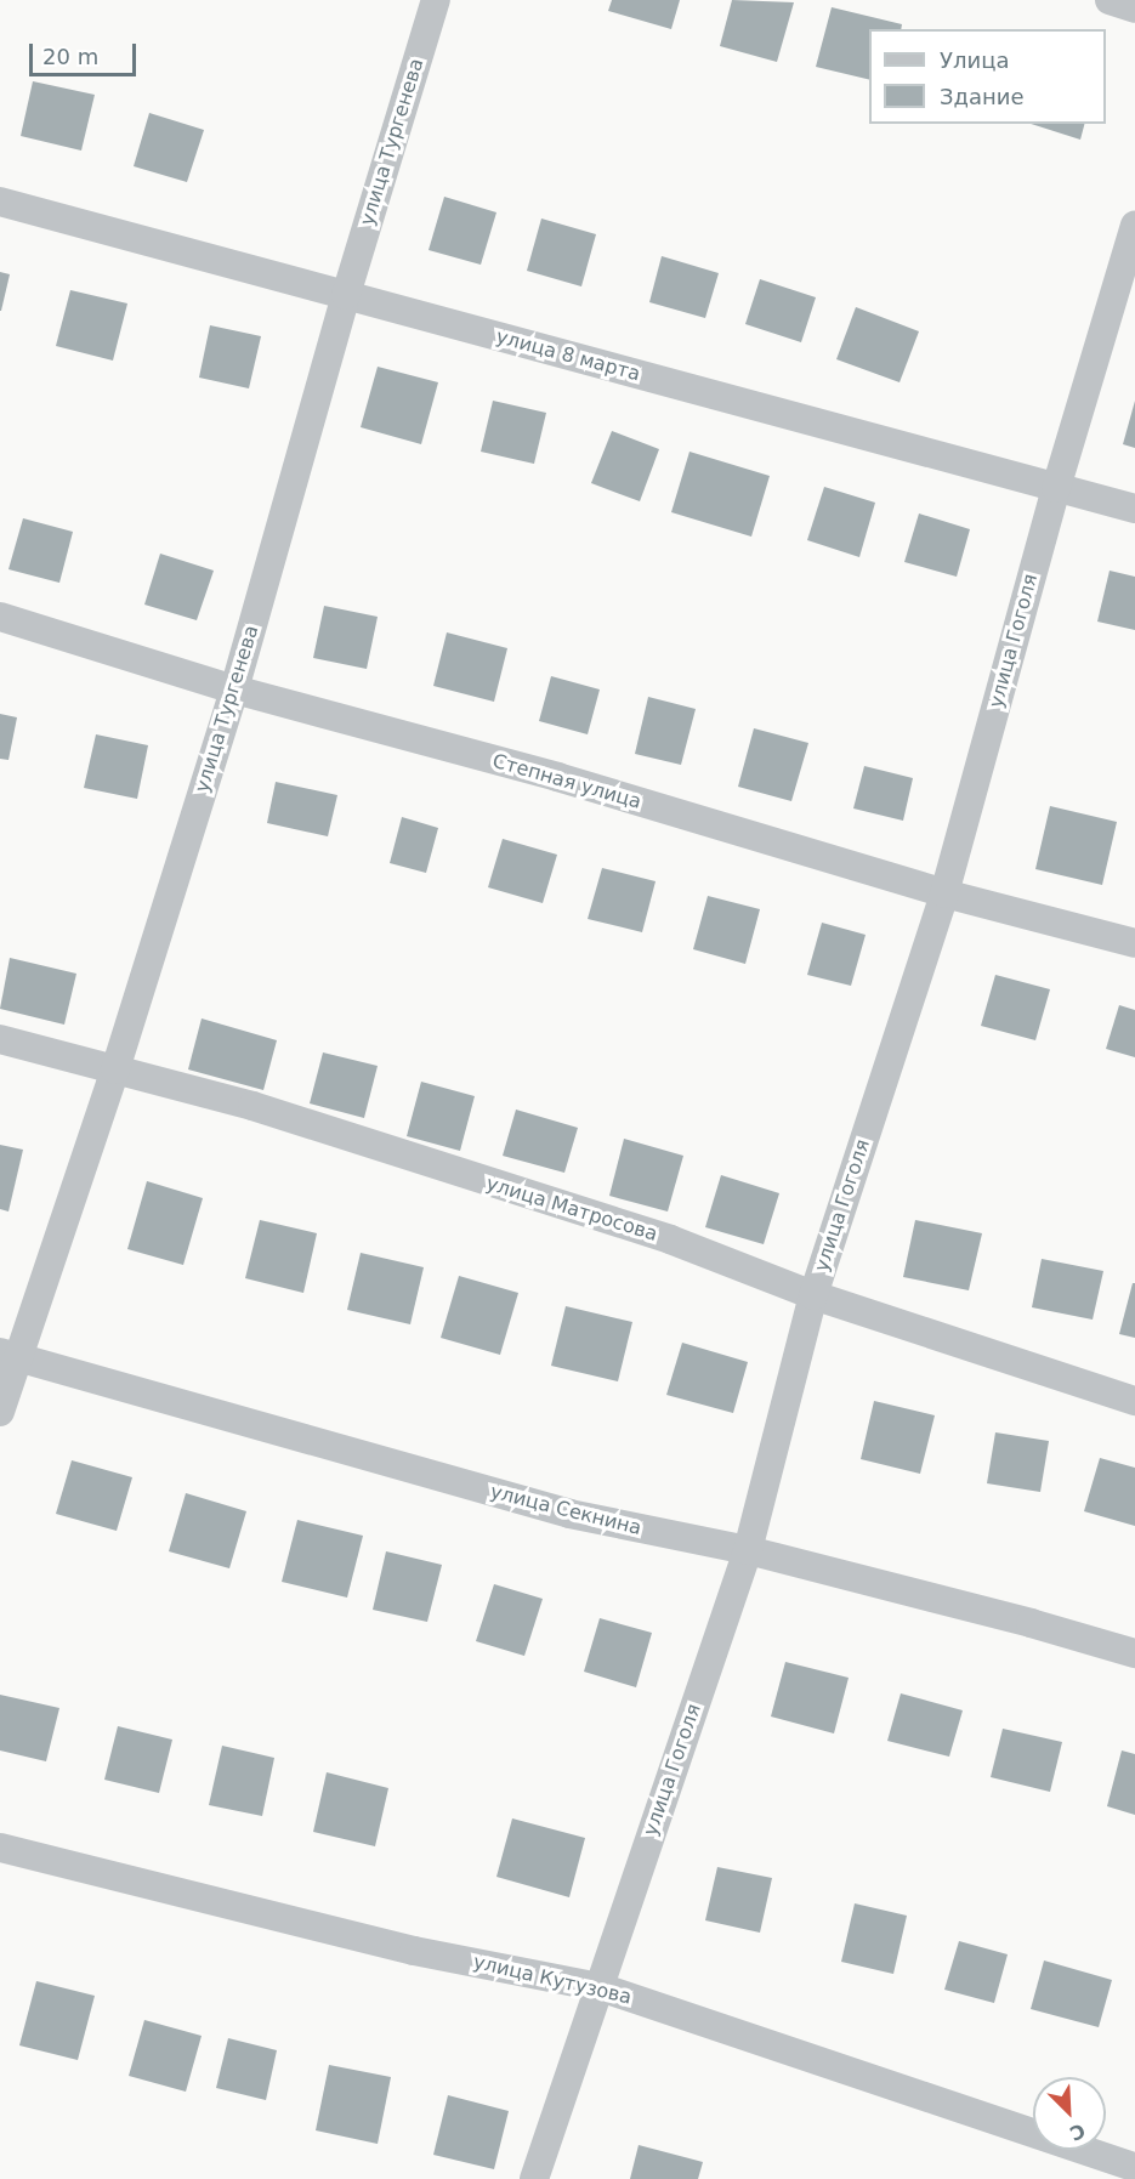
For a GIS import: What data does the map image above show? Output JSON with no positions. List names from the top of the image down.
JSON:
{
  "streets": {
    "street": [
      "улица Тургенева",
      "улица 8 марта",
      "улица Гоголя",
      "Степная улица",
      "улица Матросова",
      "улица Секнина",
      "улица Кутузова"
    ]
  },
  "crossings": [
    ["улица Тургенева", "улица 8 марта"],
    ["улица Тургенева", "Степная улица"],
    ["улица Тургенева", "улица Матросова"],
    ["улица Тургенева", "улица Секнина"],
    ["улица 8 марта", "улица Гоголя"],
    ["улица Гоголя", "Степная улица"],
    ["улица Гоголя", "улица Матросова"],
    ["улица Гоголя", "улица Секнина"],
    ["улица Гоголя", "улица Кутузова"]
  ],
  "legend": ["Улица", "Здание"],
  "scale_bar": "20 m",
  "north": "bottom right"
}
